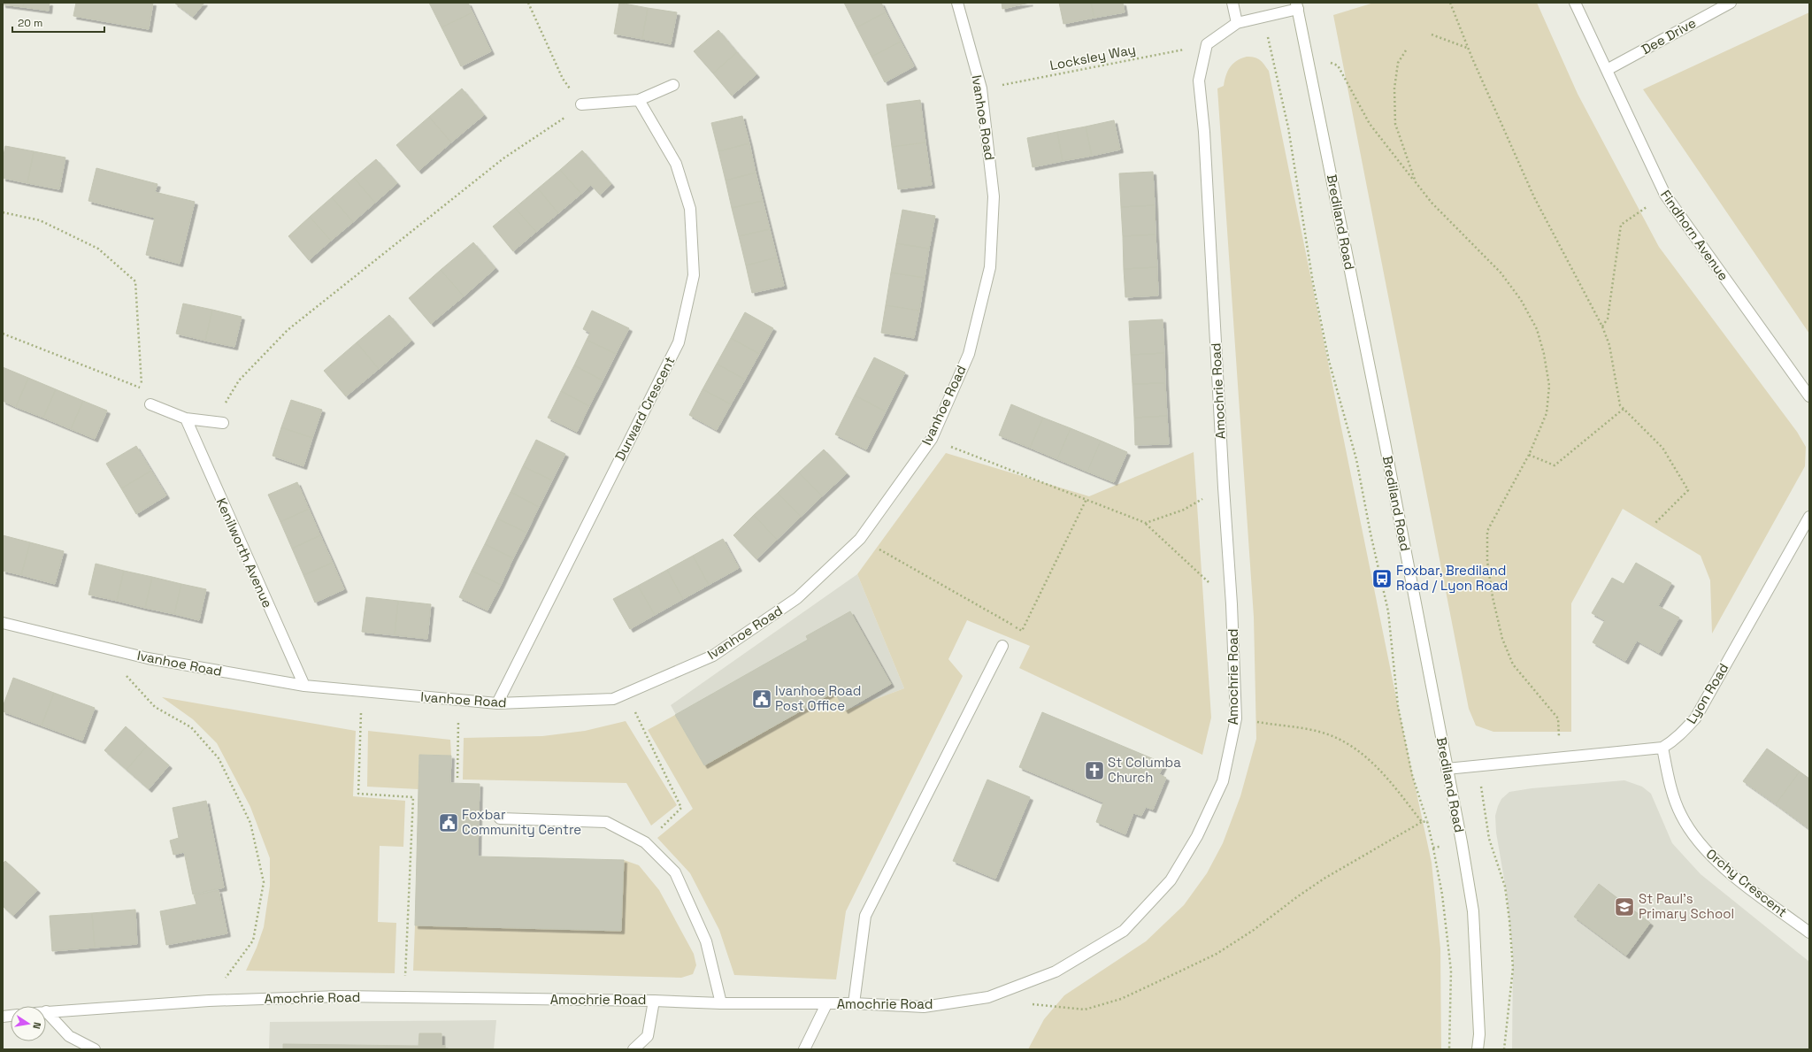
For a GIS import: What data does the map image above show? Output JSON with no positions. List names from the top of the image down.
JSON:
{
  "streets": {
    "street": [
      "Dee Drive",
      "Ivanhoe Road",
      "Brediland Road",
      "Findhorn Avenue",
      "Amochrie Road",
      "Durward Crescent",
      "Kenilworth Avenue",
      "Lyon Road",
      "Orchy Crescent"
    ],
    "path": ["Locksley Way"]
  },
  "crossings": [
    ["Dee Drive", "Findhorn Avenue"],
    ["Locksley Way", "Ivanhoe Road"],
    ["Locksley Way", "Amochrie Road"],
    ["Ivanhoe Road", "Durward Crescent"],
    ["Ivanhoe Road", "Kenilworth Avenue"],
    ["Brediland Road", "Lyon Road"],
    ["Lyon Road", "Orchy Crescent"]
  ],
  "places": {
    "bus stop": ["Foxbar, Brediland Road / Lyon Road"],
    "public building": ["Ivanhoe Road Post Office", "Foxbar Community Centre"],
    "church": ["St Columba Church"],
    "school or university": ["St Paul's Primary School"]
  },
  "scale_bar": "20 m",
  "north": "right"
}
